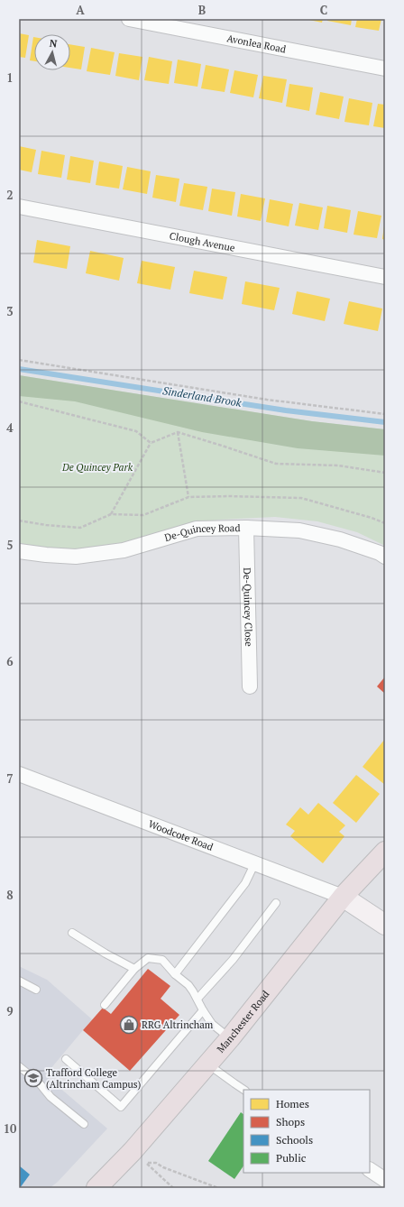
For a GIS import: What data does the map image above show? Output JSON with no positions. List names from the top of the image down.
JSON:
{
  "streets": {
    "highway": ["Manchester Road"],
    "street": [
      "Avonlea Road",
      "Clough Avenue",
      "De-Quincey Road",
      "De-Quincey Close",
      "Woodcote Road"
    ]
  },
  "crossings": [
    ["De-Quincey Road", "De-Quincey Close"],
    ["Woodcote Road", "Manchester Road"]
  ],
  "water": ["Sinderland Brook"],
  "parks": ["De Quincey Park"],
  "places": {
    "shop": ["RRG Altrincham"],
    "school or university": ["Trafford College (Altrincham Campus)"]
  },
  "legend": [
    "Homes",
    "Shops",
    "Schools",
    "Public"
  ],
  "north": "top",
  "grid": {
    "columns": ["A", "B", "C"],
    "rows": [
      "1",
      "2",
      "3",
      "4",
      "5",
      "6",
      "7",
      "8",
      "9",
      "10"
    ]
  }
}
